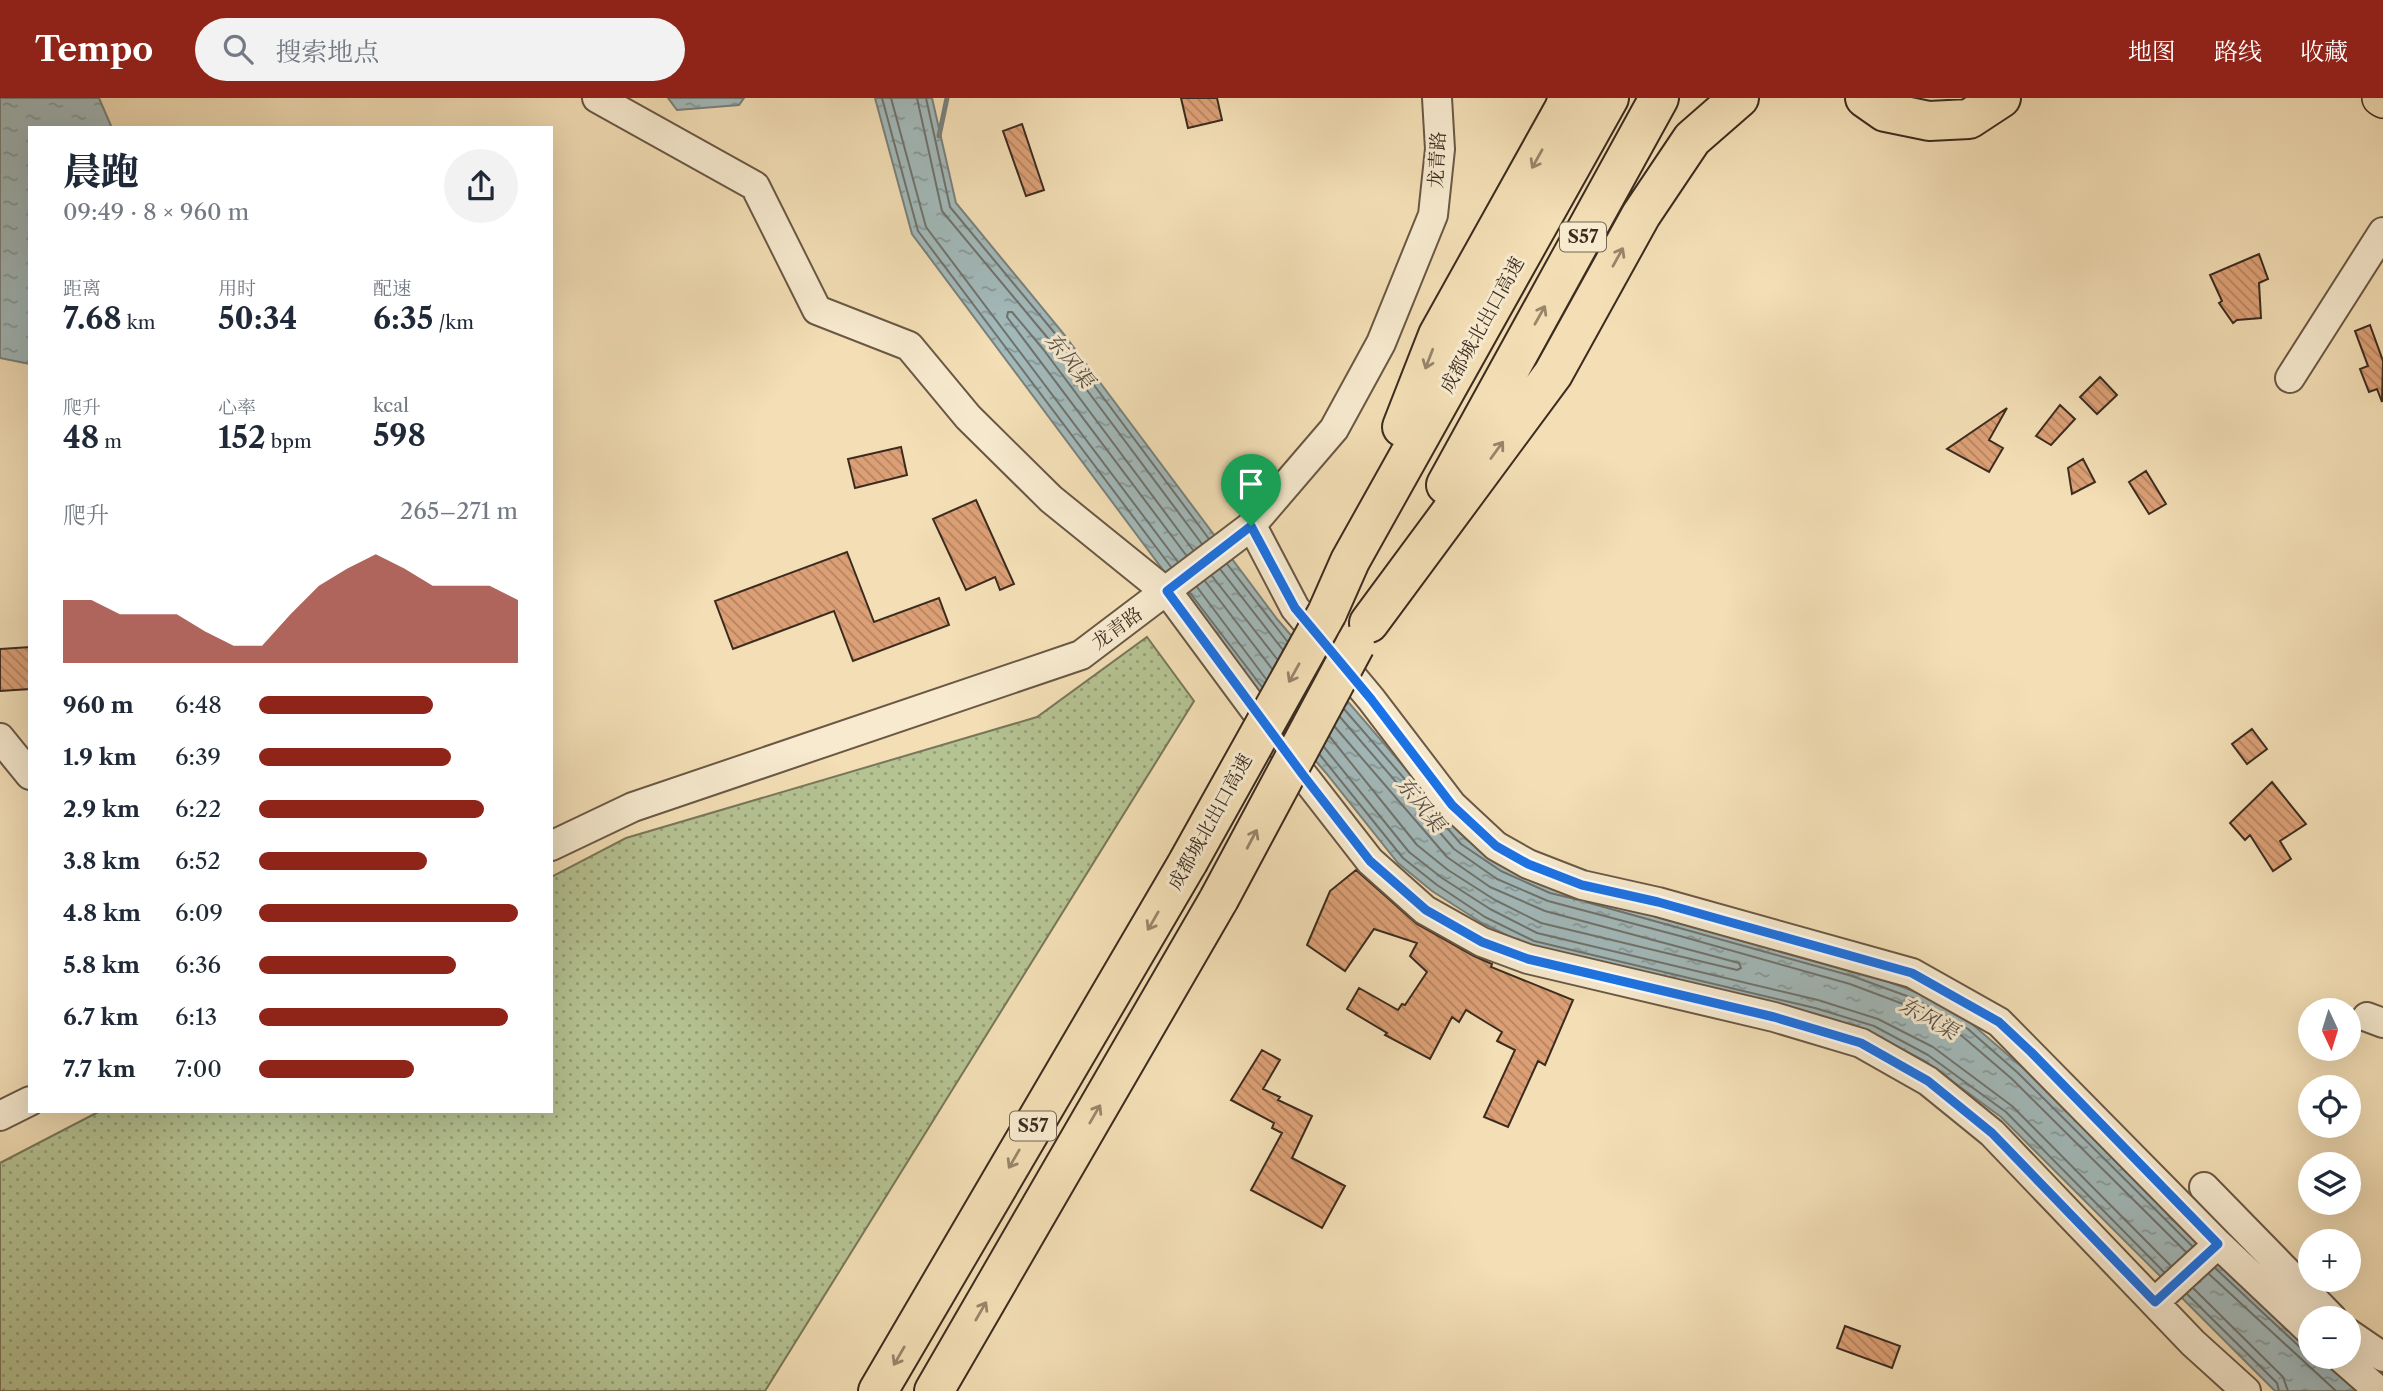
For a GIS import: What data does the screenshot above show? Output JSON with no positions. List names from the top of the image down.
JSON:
{
  "streets": {
    "highway": ["S57", "成都城北出口高速"],
    "street": ["龙青路"]
  },
  "water": ["东风渠"],
  "north": "bottom",
  "page": {
    "header": "Tempo",
    "search": "搜索地点",
    "nav": ["地图", "路线", "收藏"],
    "heading": ["晨跑", "09:49 · 8 × 960 m"],
    "stats": [
      ["距离", "7.68 km"],
      ["用时", "50:34"],
      ["配速", "6:35 /km"],
      ["爬升", "48 m"],
      ["心率", "152 bpm"],
      ["kcal", "598"]
    ],
    "chart": ["爬升", "265–271 m"],
    "list": [
      {
        "name": "960 m",
        "note": "6:48"
      },
      {
        "name": "1.9 km",
        "note": "6:39"
      },
      {
        "name": "2.9 km",
        "note": "6:22"
      },
      {
        "name": "3.8 km",
        "note": "6:52"
      },
      {
        "name": "4.8 km",
        "note": "6:09"
      },
      {
        "name": "5.8 km",
        "note": "6:36"
      },
      {
        "name": "6.7 km",
        "note": "6:13"
      },
      {
        "name": "7.7 km",
        "note": "7:00"
      }
    ],
    "map_buttons": ["+", "−"]
  }
}
